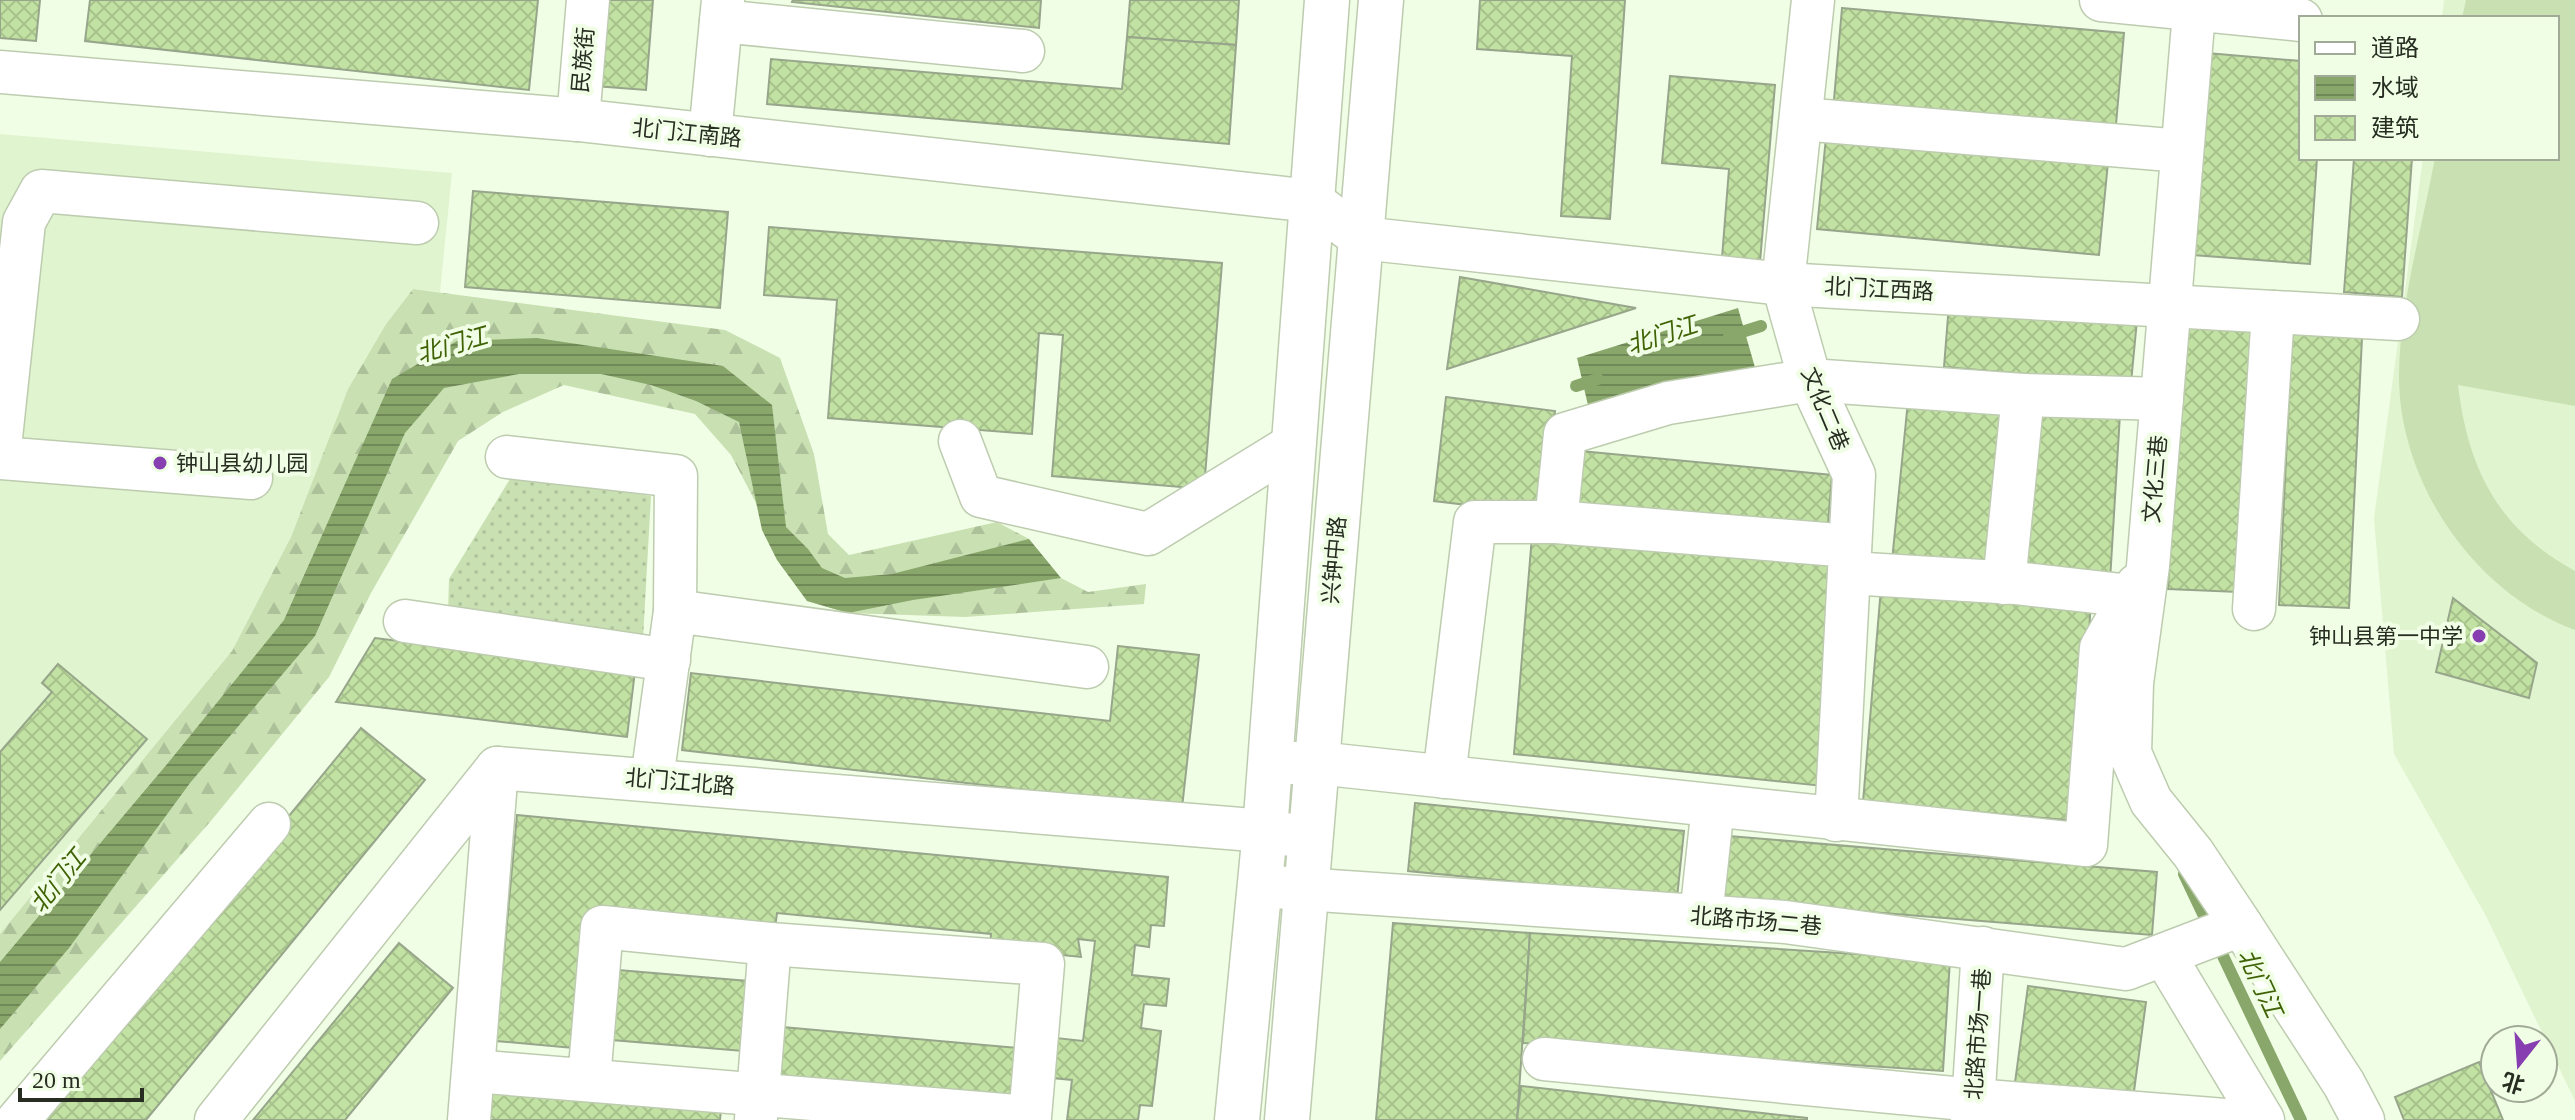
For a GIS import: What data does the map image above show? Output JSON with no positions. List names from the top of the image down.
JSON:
{
  "streets": {
    "main road": ["兴钟中路"],
    "street": [
      "民族街",
      "北门江南路",
      "北门江西路",
      "文化二巷",
      "文化三巷",
      "北门江北路",
      "北路市场二巷",
      "北路市场一巷"
    ]
  },
  "crossings": [
    ["民族街", "北门江南路"],
    ["北门江西路", "文化二巷"],
    ["北门江西路", "文化三巷"],
    ["北门江西路", "兴钟中路"],
    ["文化三巷", "北路市场二巷"],
    ["兴钟中路", "北门江北路"],
    ["兴钟中路", "北路市场二巷"],
    ["北路市场二巷", "北路市场一巷"]
  ],
  "water": ["北门江"],
  "places": ["钟山县幼儿园", "钟山县第一中学"],
  "legend": ["道路", "水域", "建筑"],
  "scale_bar": "20 m",
  "north": "bottom"
}
